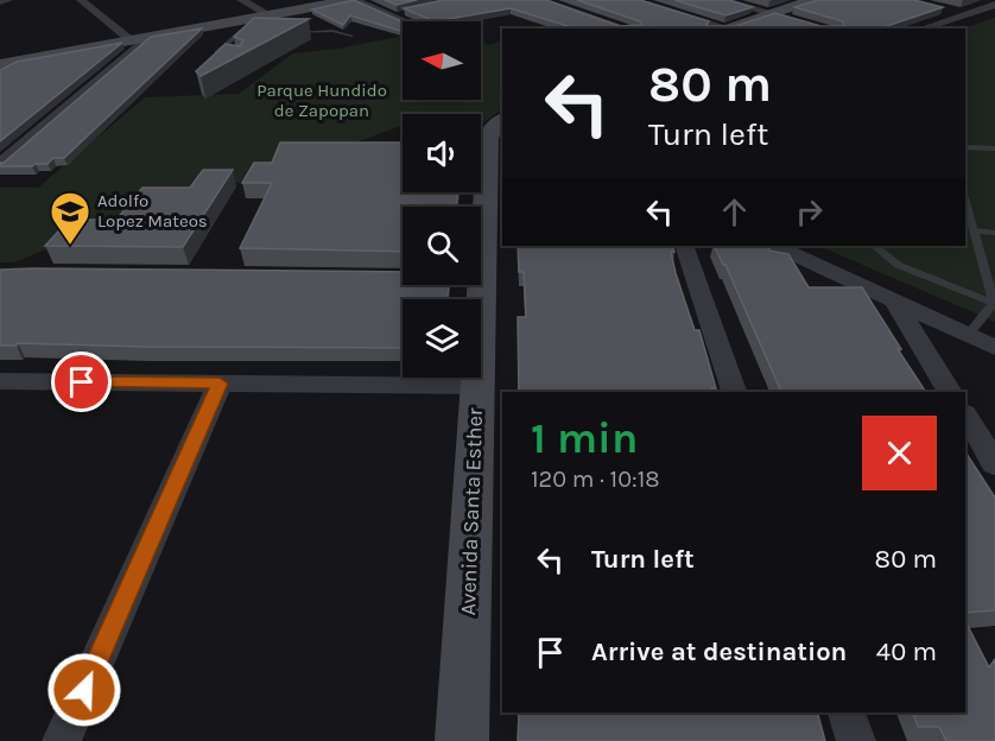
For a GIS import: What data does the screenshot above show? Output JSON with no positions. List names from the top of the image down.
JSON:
{
  "streets": {
    "street": ["Avenida Santa Esther"]
  },
  "parks": ["Parque Hundido de Zapopan"],
  "places": {
    "school or university": ["Adolfo Lopez Mateos"]
  },
  "north": "left",
  "page": {
    "turn": ["80 m", "Turn left"],
    "heading": ["1 min", "120 m · 10:18"],
    "list": [
      {
        "name": "Turn left",
        "value": "80 m"
      },
      {
        "name": "Arrive at destination",
        "value": "40 m"
      }
    ]
  }
}
